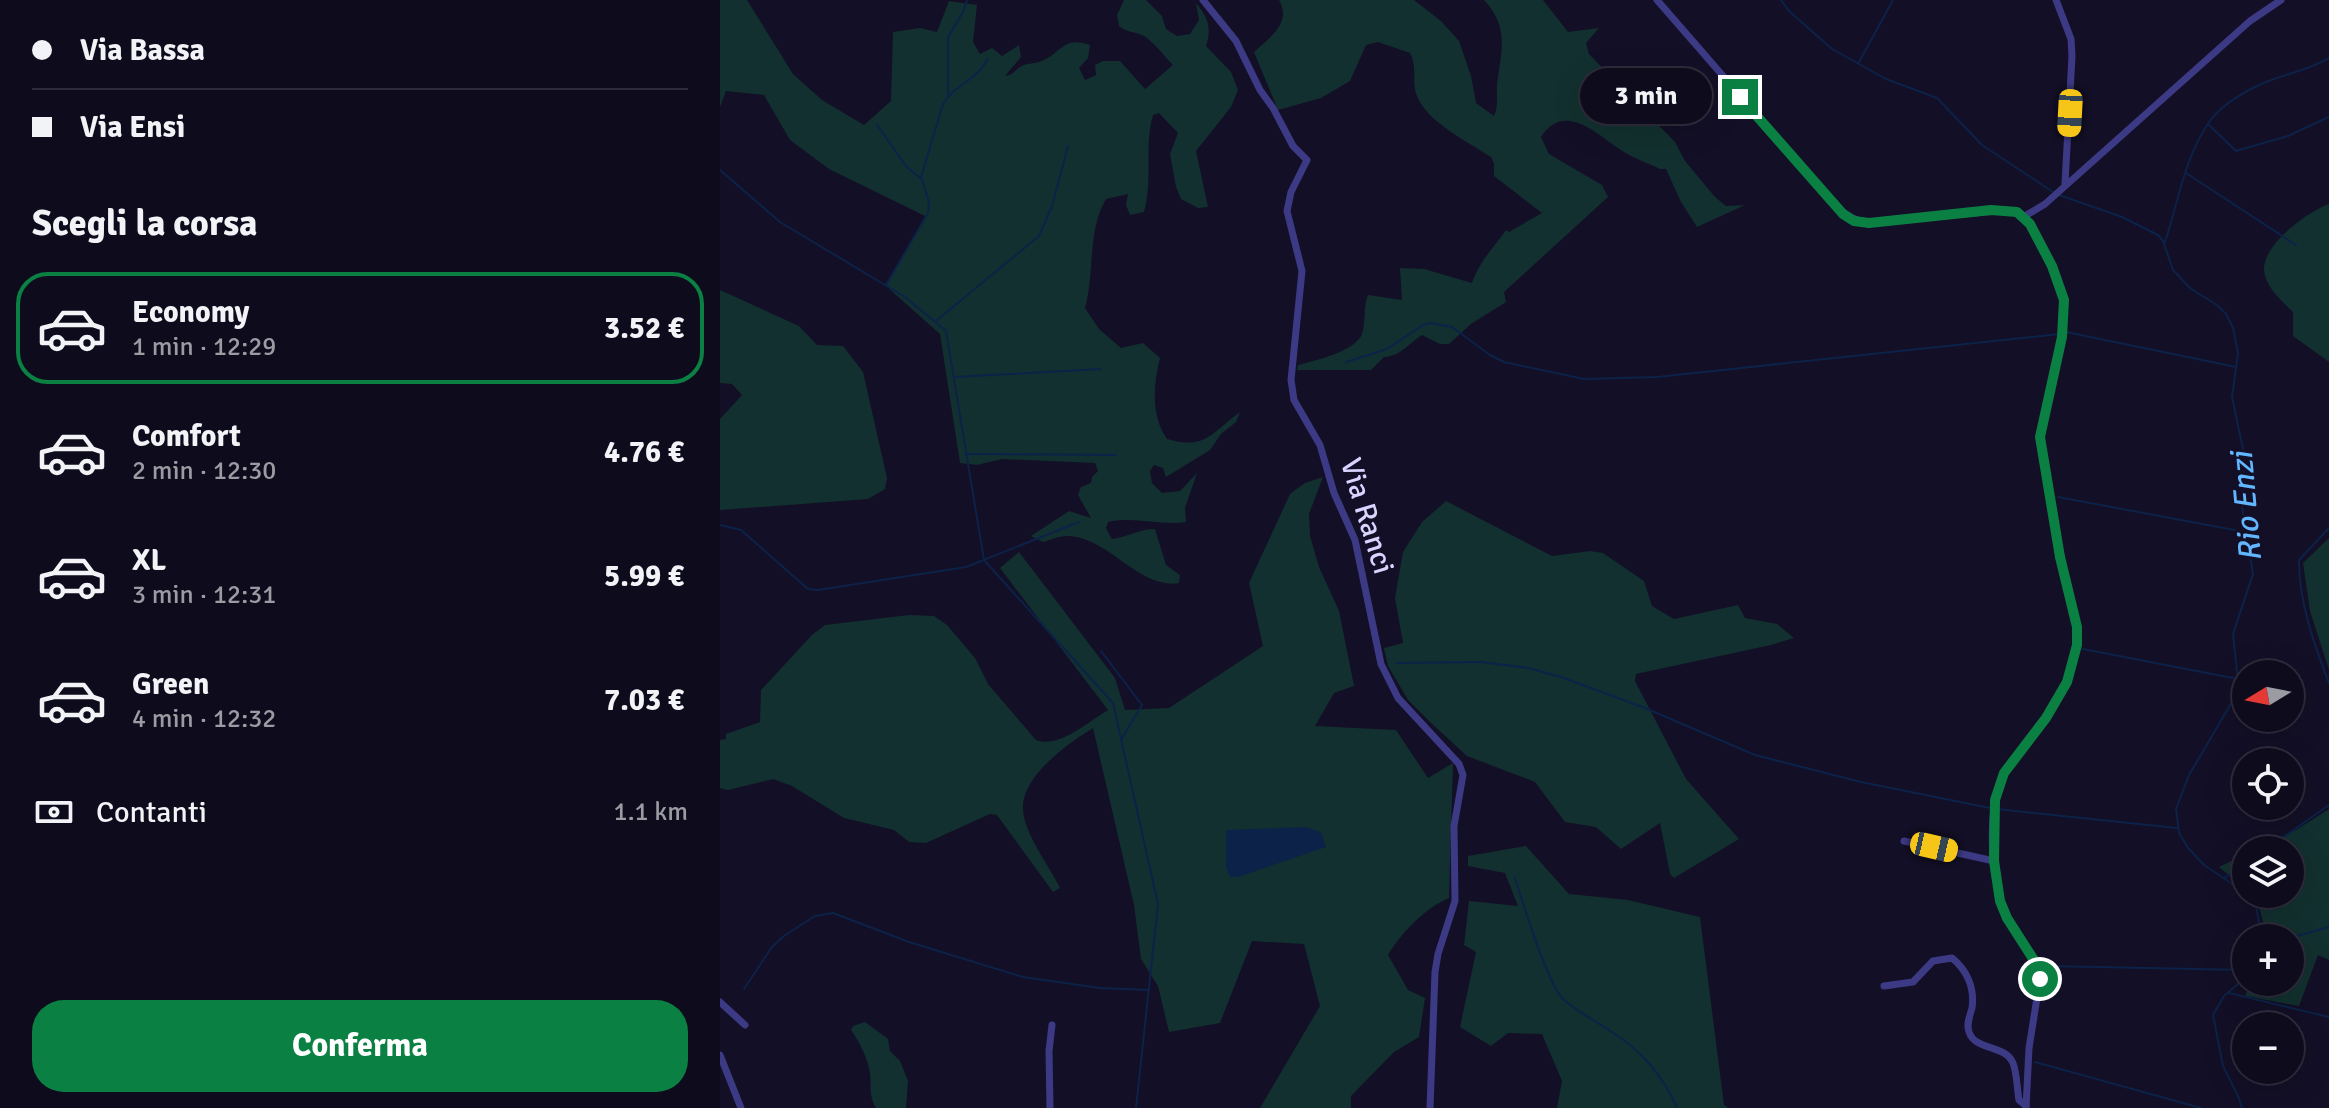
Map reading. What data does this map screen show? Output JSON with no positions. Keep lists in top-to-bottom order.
{
  "streets": {
    "street": ["Via Ranci"]
  },
  "water": ["Rio Enzi"],
  "north": "left",
  "page": {
    "banner": ["Via Bassa", "Via Ensi"],
    "bubble": "3 min",
    "heading": "Scegli la corsa",
    "list": [
      {
        "name": "Economy",
        "note": "1 min · 12:29",
        "value": "3.52 €"
      },
      {
        "name": "Comfort",
        "note": "2 min · 12:30",
        "value": "4.76 €"
      },
      {
        "name": "XL",
        "note": "3 min · 12:31",
        "value": "5.99 €"
      },
      {
        "name": "Green",
        "note": "4 min · 12:32",
        "value": "7.03 €"
      }
    ],
    "map_buttons": ["+", "−"],
    "pay": ["Contanti", "1.1 km"],
    "buttons": "Conferma"
  }
}
